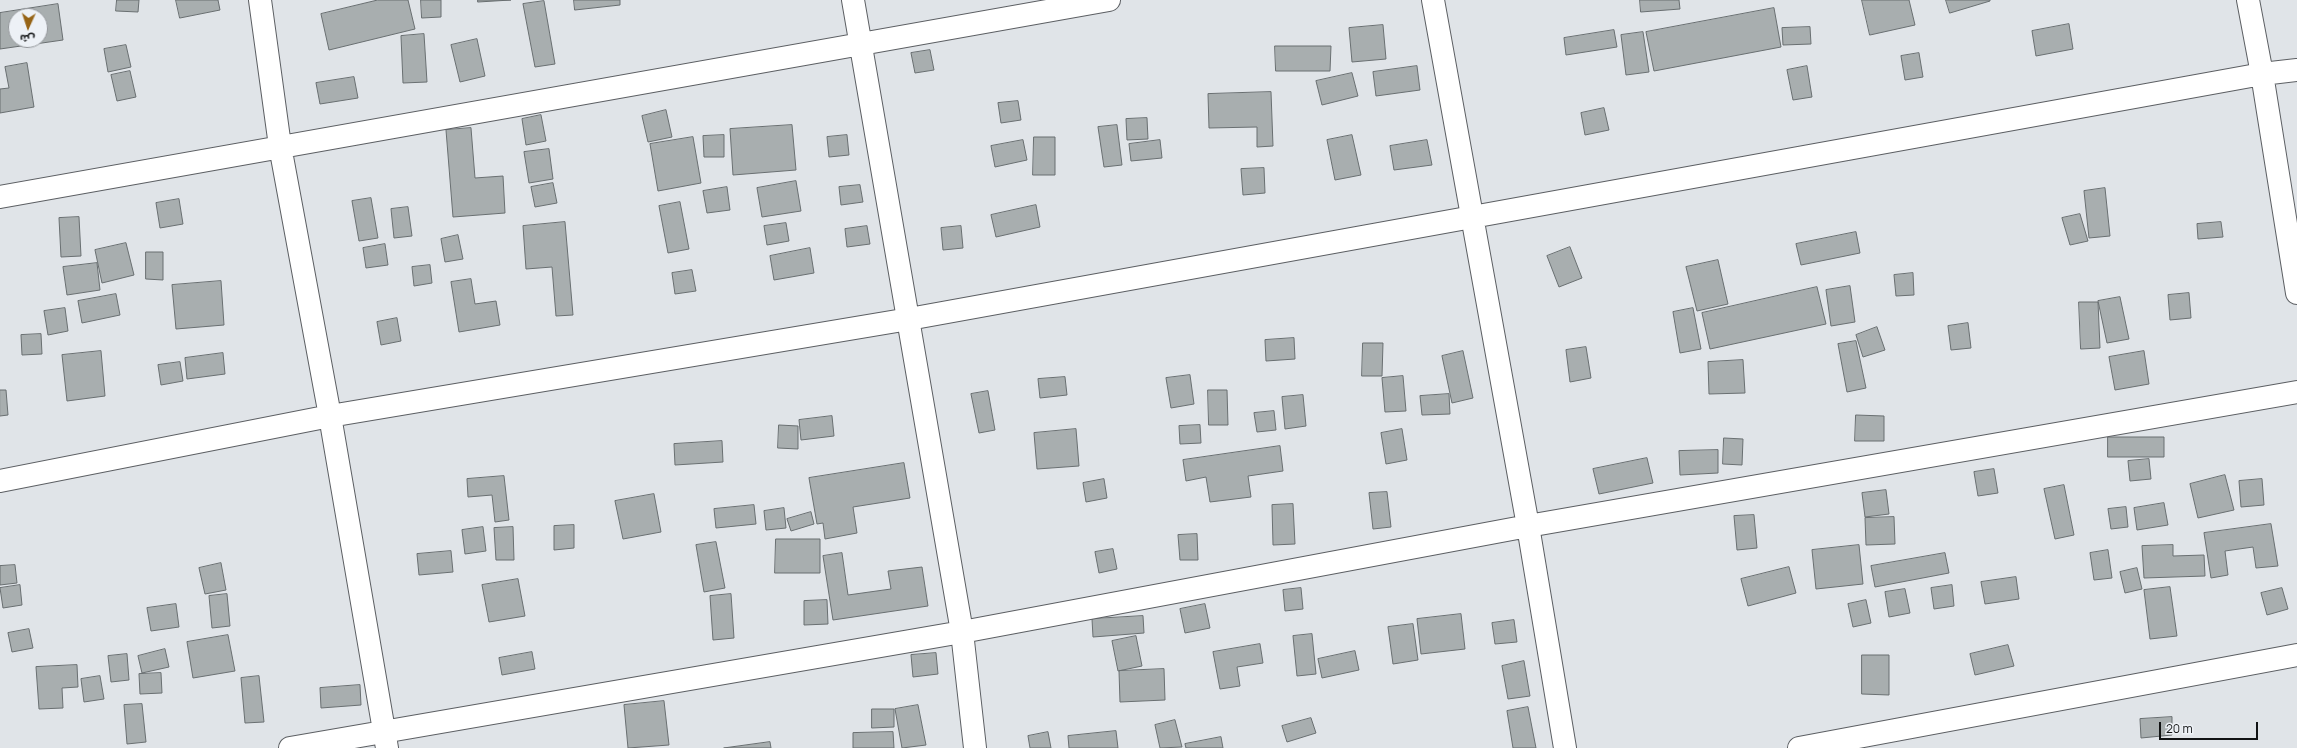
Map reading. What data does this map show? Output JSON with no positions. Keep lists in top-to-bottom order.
{
  "scale_bar": "20 m",
  "north": "bottom"
}
